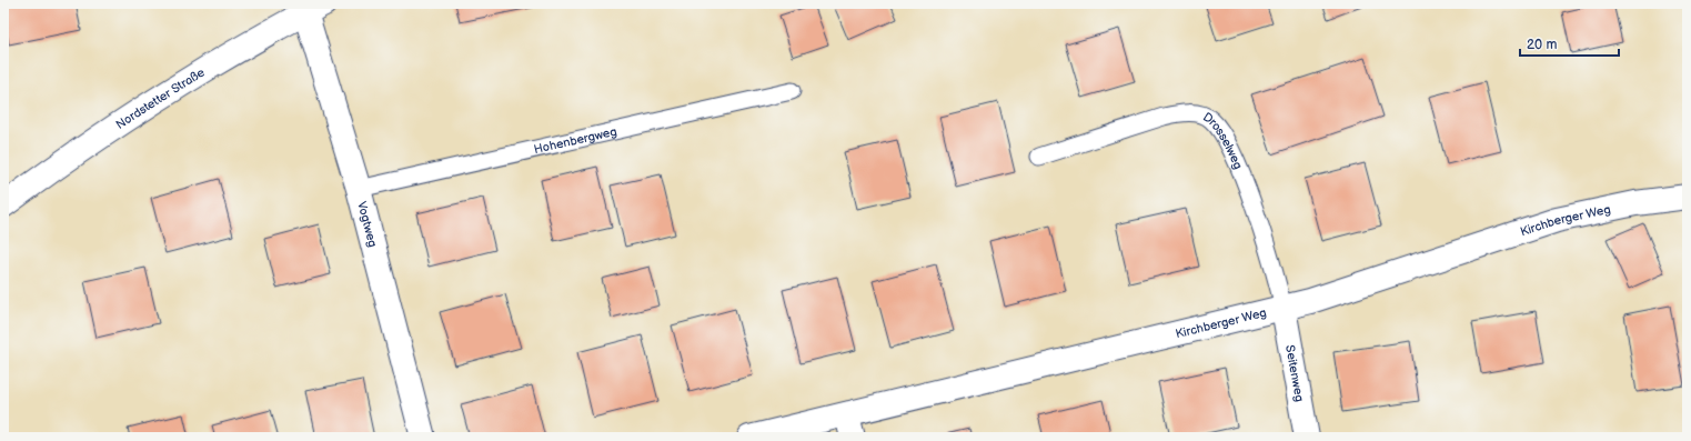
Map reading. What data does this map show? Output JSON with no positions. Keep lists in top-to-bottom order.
{
  "streets": {
    "street": [
      "Nordstetter Straße",
      "Kirchberger Weg",
      "Vogtweg",
      "Seitenweg"
    ],
    "lane": ["Hohenbergweg", "Drosselweg"]
  },
  "crossings": [
    ["Nordstetter Straße", "Vogtweg"],
    ["Hohenbergweg", "Vogtweg"],
    ["Drosselweg", "Kirchberger Weg"],
    ["Drosselweg", "Seitenweg"],
    ["Kirchberger Weg", "Seitenweg"]
  ],
  "scale_bar": "20 m"
}
